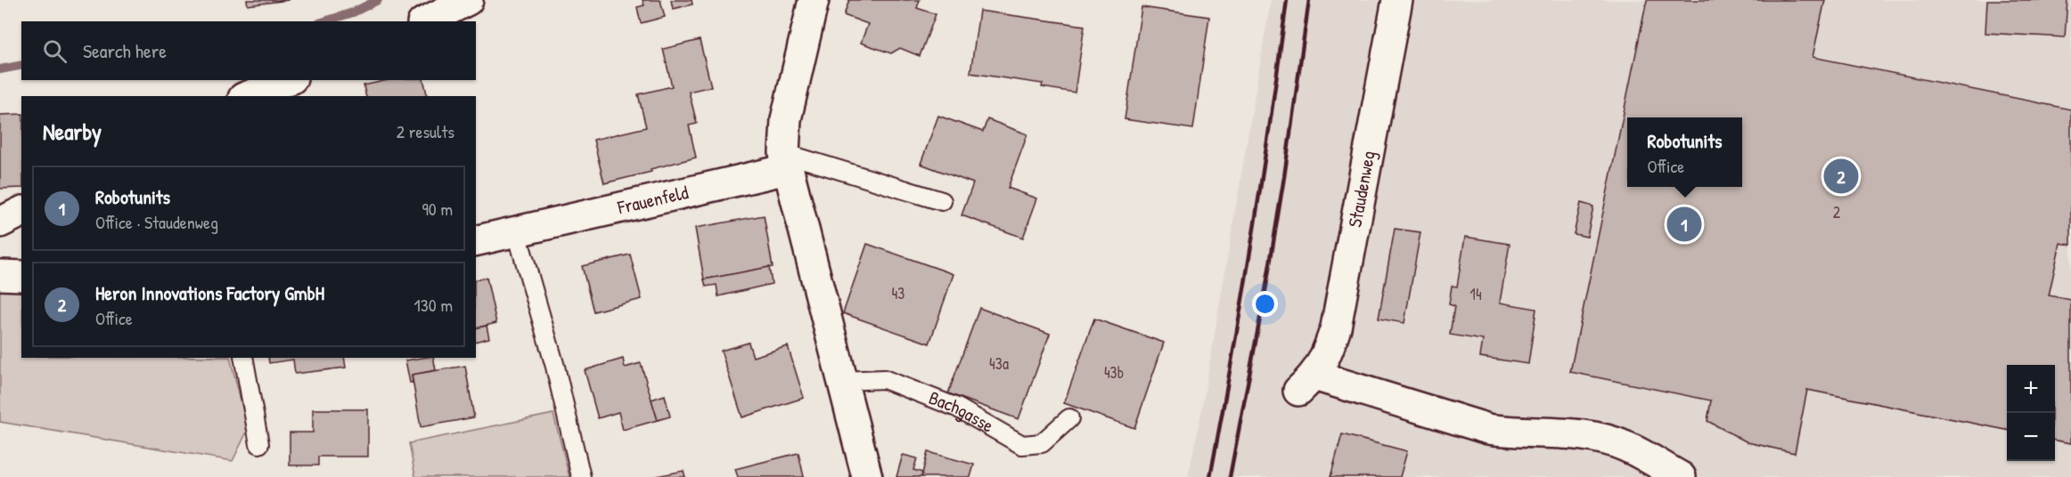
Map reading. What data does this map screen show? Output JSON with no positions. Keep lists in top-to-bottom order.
{
  "streets": {
    "street": ["Staudenweg", "Frauenfeld"],
    "lane": ["Bachgasse"]
  },
  "house_numbers": [
    "2",
    "43",
    "14",
    "43a",
    "43b"
  ],
  "page": {
    "search": "Search here",
    "heading": ["Nearby", "2 results"],
    "popup": ["Robotunits", "Office"],
    "pins": ["2", "1"],
    "list": [
      {
        "mark": "1",
        "name": "Robotunits",
        "note": "Office · Staudenweg",
        "value": "90 m"
      },
      {
        "mark": "2",
        "name": "Heron Innovations Factory GmbH",
        "note": "Office",
        "value": "130 m"
      }
    ],
    "map_buttons": ["+", "−"]
  }
}
